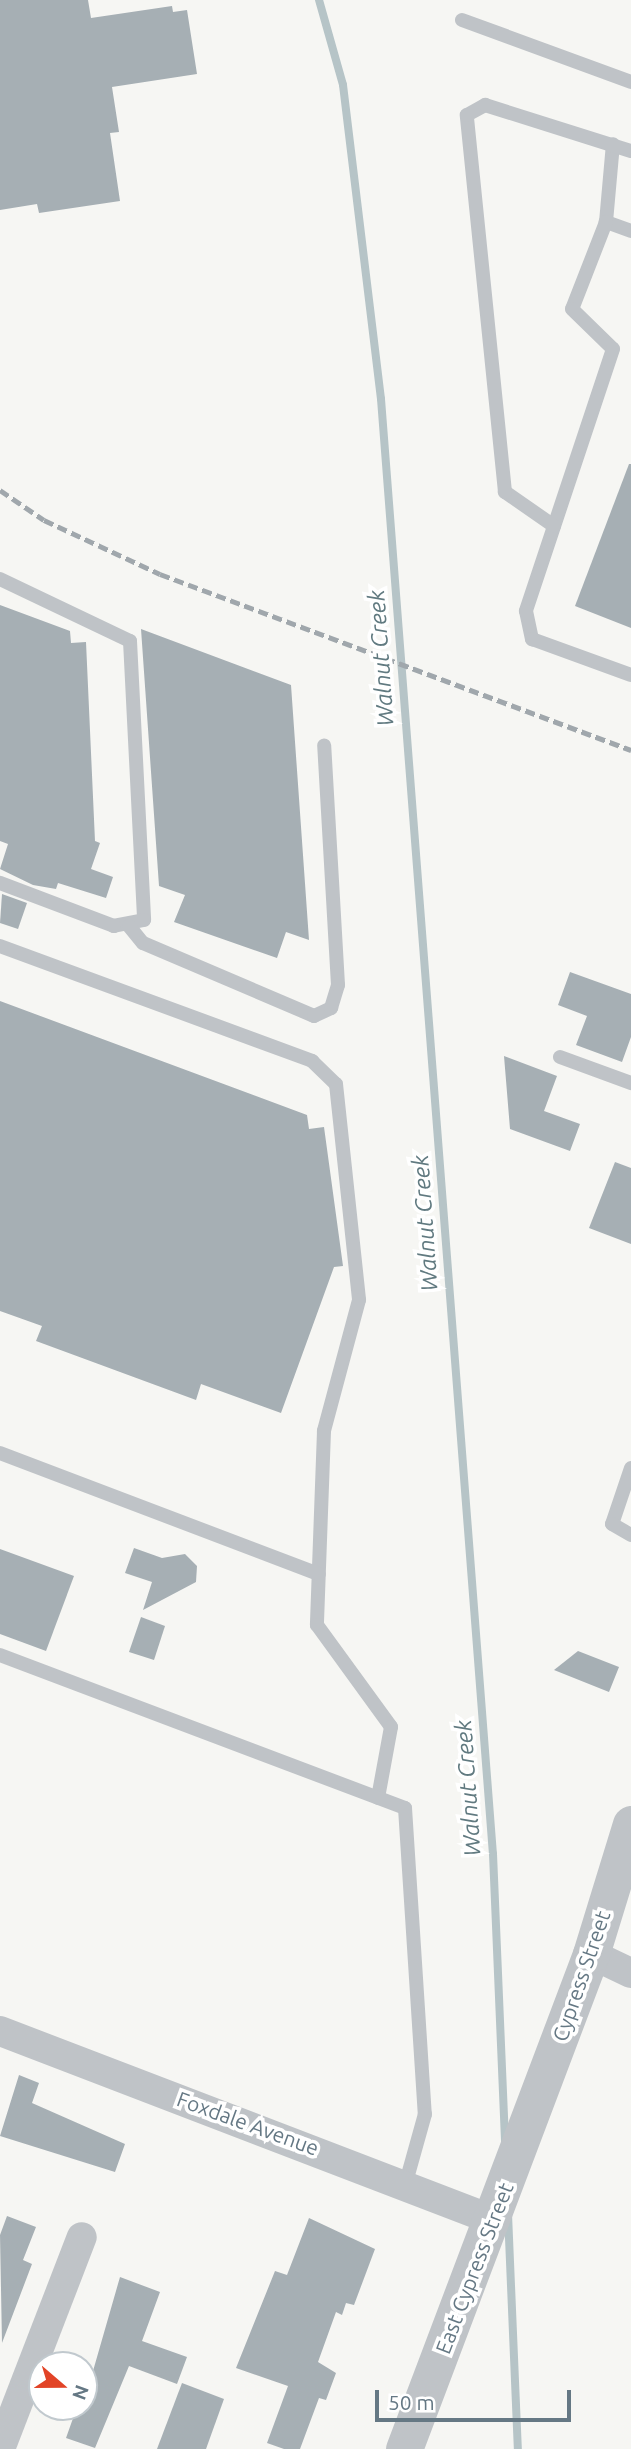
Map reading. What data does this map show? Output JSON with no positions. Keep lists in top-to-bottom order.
{
  "streets": {
    "street": ["Cypress Street", "Foxdale Avenue", "East Cypress Street"]
  },
  "crossings": [
    ["Cypress Street", "East Cypress Street"],
    ["Foxdale Avenue", "East Cypress Street"]
  ],
  "water": ["Walnut Creek"],
  "scale_bar": "50 m",
  "north": "right"
}
